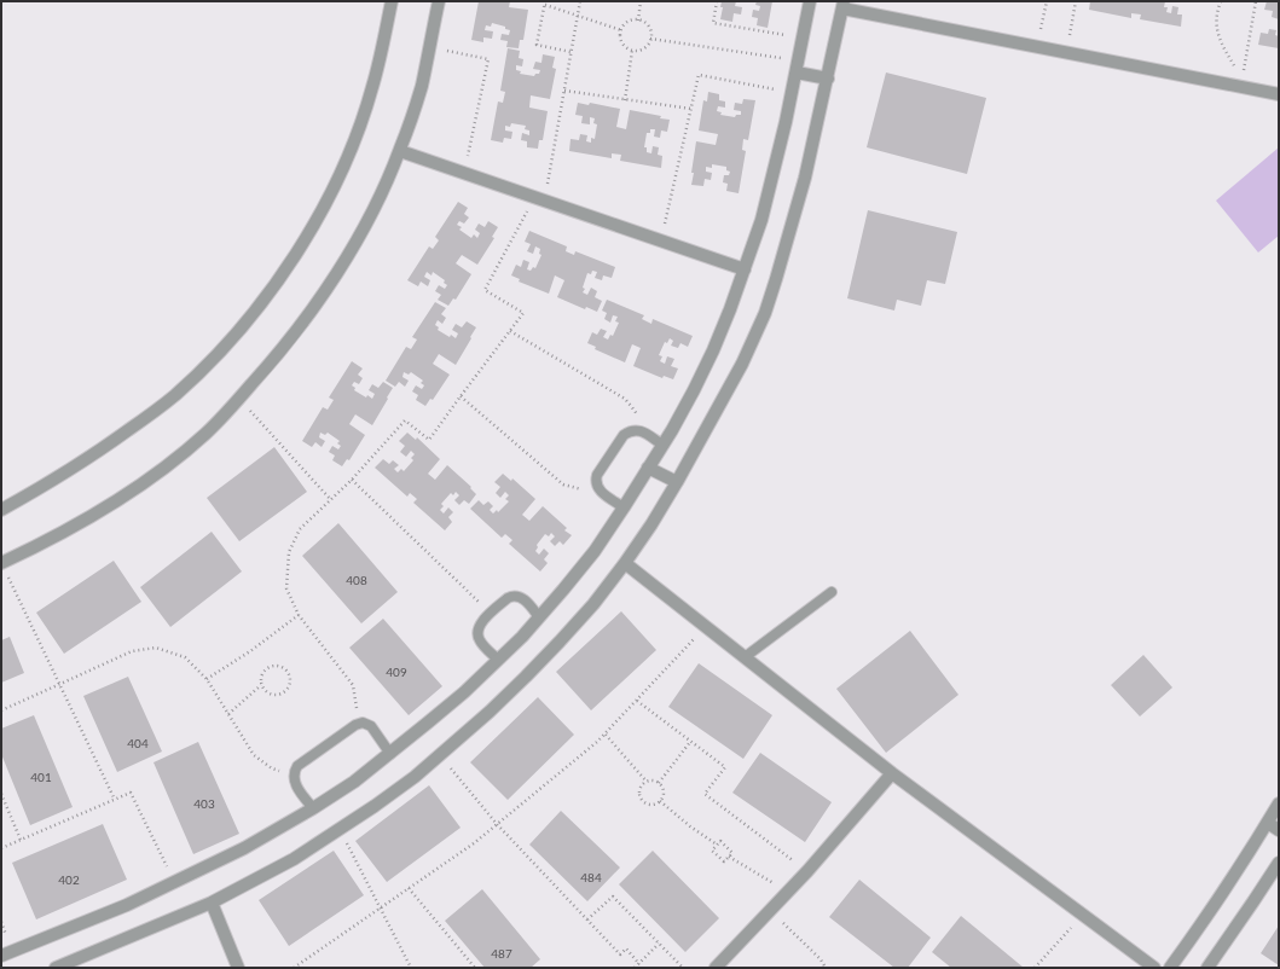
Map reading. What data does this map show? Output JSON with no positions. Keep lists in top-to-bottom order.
{
  "house_numbers": [
    "408",
    "409",
    "404",
    "401",
    "403",
    "484",
    "402",
    "487"
  ]
}
